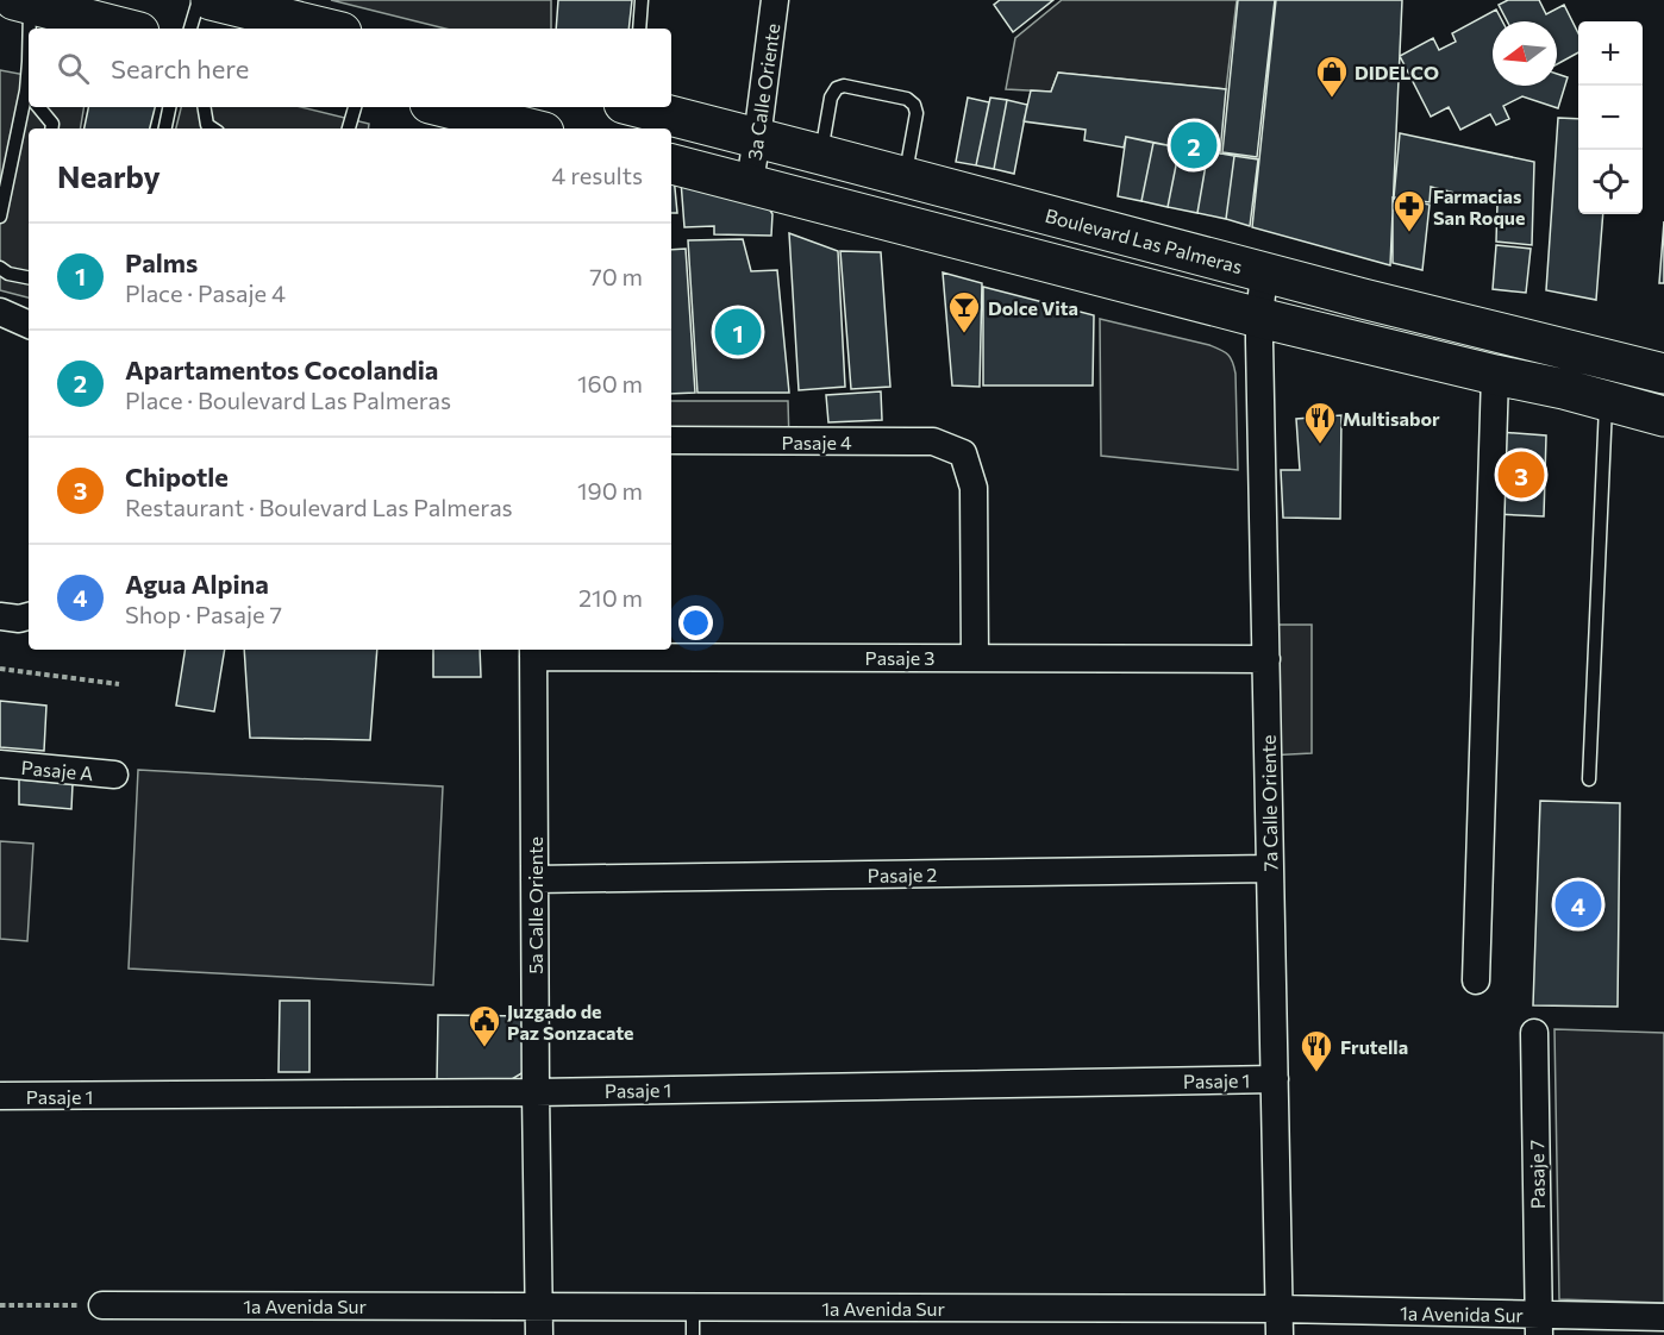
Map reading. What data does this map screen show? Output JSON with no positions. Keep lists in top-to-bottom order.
{
  "streets": {
    "main road": ["Boulevard Las Palmeras"],
    "street": [
      "3a Calle Oriente",
      "Pasaje 4",
      "Pasaje 3",
      "Pasaje A",
      "7a Calle Oriente",
      "Pasaje 2",
      "5a Calle Oriente",
      "Pasaje 1",
      "Pasaje 7",
      "1a Avenida Sur"
    ]
  },
  "crossings": [
    ["3a Calle Oriente", "Boulevard Las Palmeras"],
    ["Boulevard Las Palmeras", "7a Calle Oriente"],
    ["Pasaje 4", "Pasaje 3"],
    ["Pasaje 3", "7a Calle Oriente"],
    ["Pasaje 3", "5a Calle Oriente"],
    ["7a Calle Oriente", "Pasaje 2"],
    ["7a Calle Oriente", "Pasaje 1"],
    ["7a Calle Oriente", "1a Avenida Sur"],
    ["Pasaje 2", "5a Calle Oriente"],
    ["5a Calle Oriente", "Pasaje 1"],
    ["5a Calle Oriente", "1a Avenida Sur"],
    ["Pasaje 7", "1a Avenida Sur"]
  ],
  "places": {
    "shop": ["DIDELCO"],
    "pharmacy": ["Farmacias San Roque"],
    "bar": ["Dolce Vita"],
    "restaurant": ["Multisabor", "Frutella"],
    "public building": ["Juzgado de Paz Sonzacate"]
  },
  "north": "left",
  "page": {
    "map_buttons": ["+", "−"],
    "search": "Search here",
    "pins": [
      "2",
      "1",
      "3",
      "4"
    ],
    "heading": ["Nearby", "4 results"],
    "list": [
      {
        "mark": "1",
        "name": "Palms",
        "note": "Place · Pasaje 4",
        "value": "70 m"
      },
      {
        "mark": "2",
        "name": "Apartamentos Cocolandia",
        "note": "Place · Boulevard Las Palmeras",
        "value": "160 m"
      },
      {
        "mark": "3",
        "name": "Chipotle",
        "note": "Restaurant · Boulevard Las Palmeras",
        "value": "190 m"
      },
      {
        "mark": "4",
        "name": "Agua Alpina",
        "note": "Shop · Pasaje 7",
        "value": "210 m"
      }
    ]
  }
}
